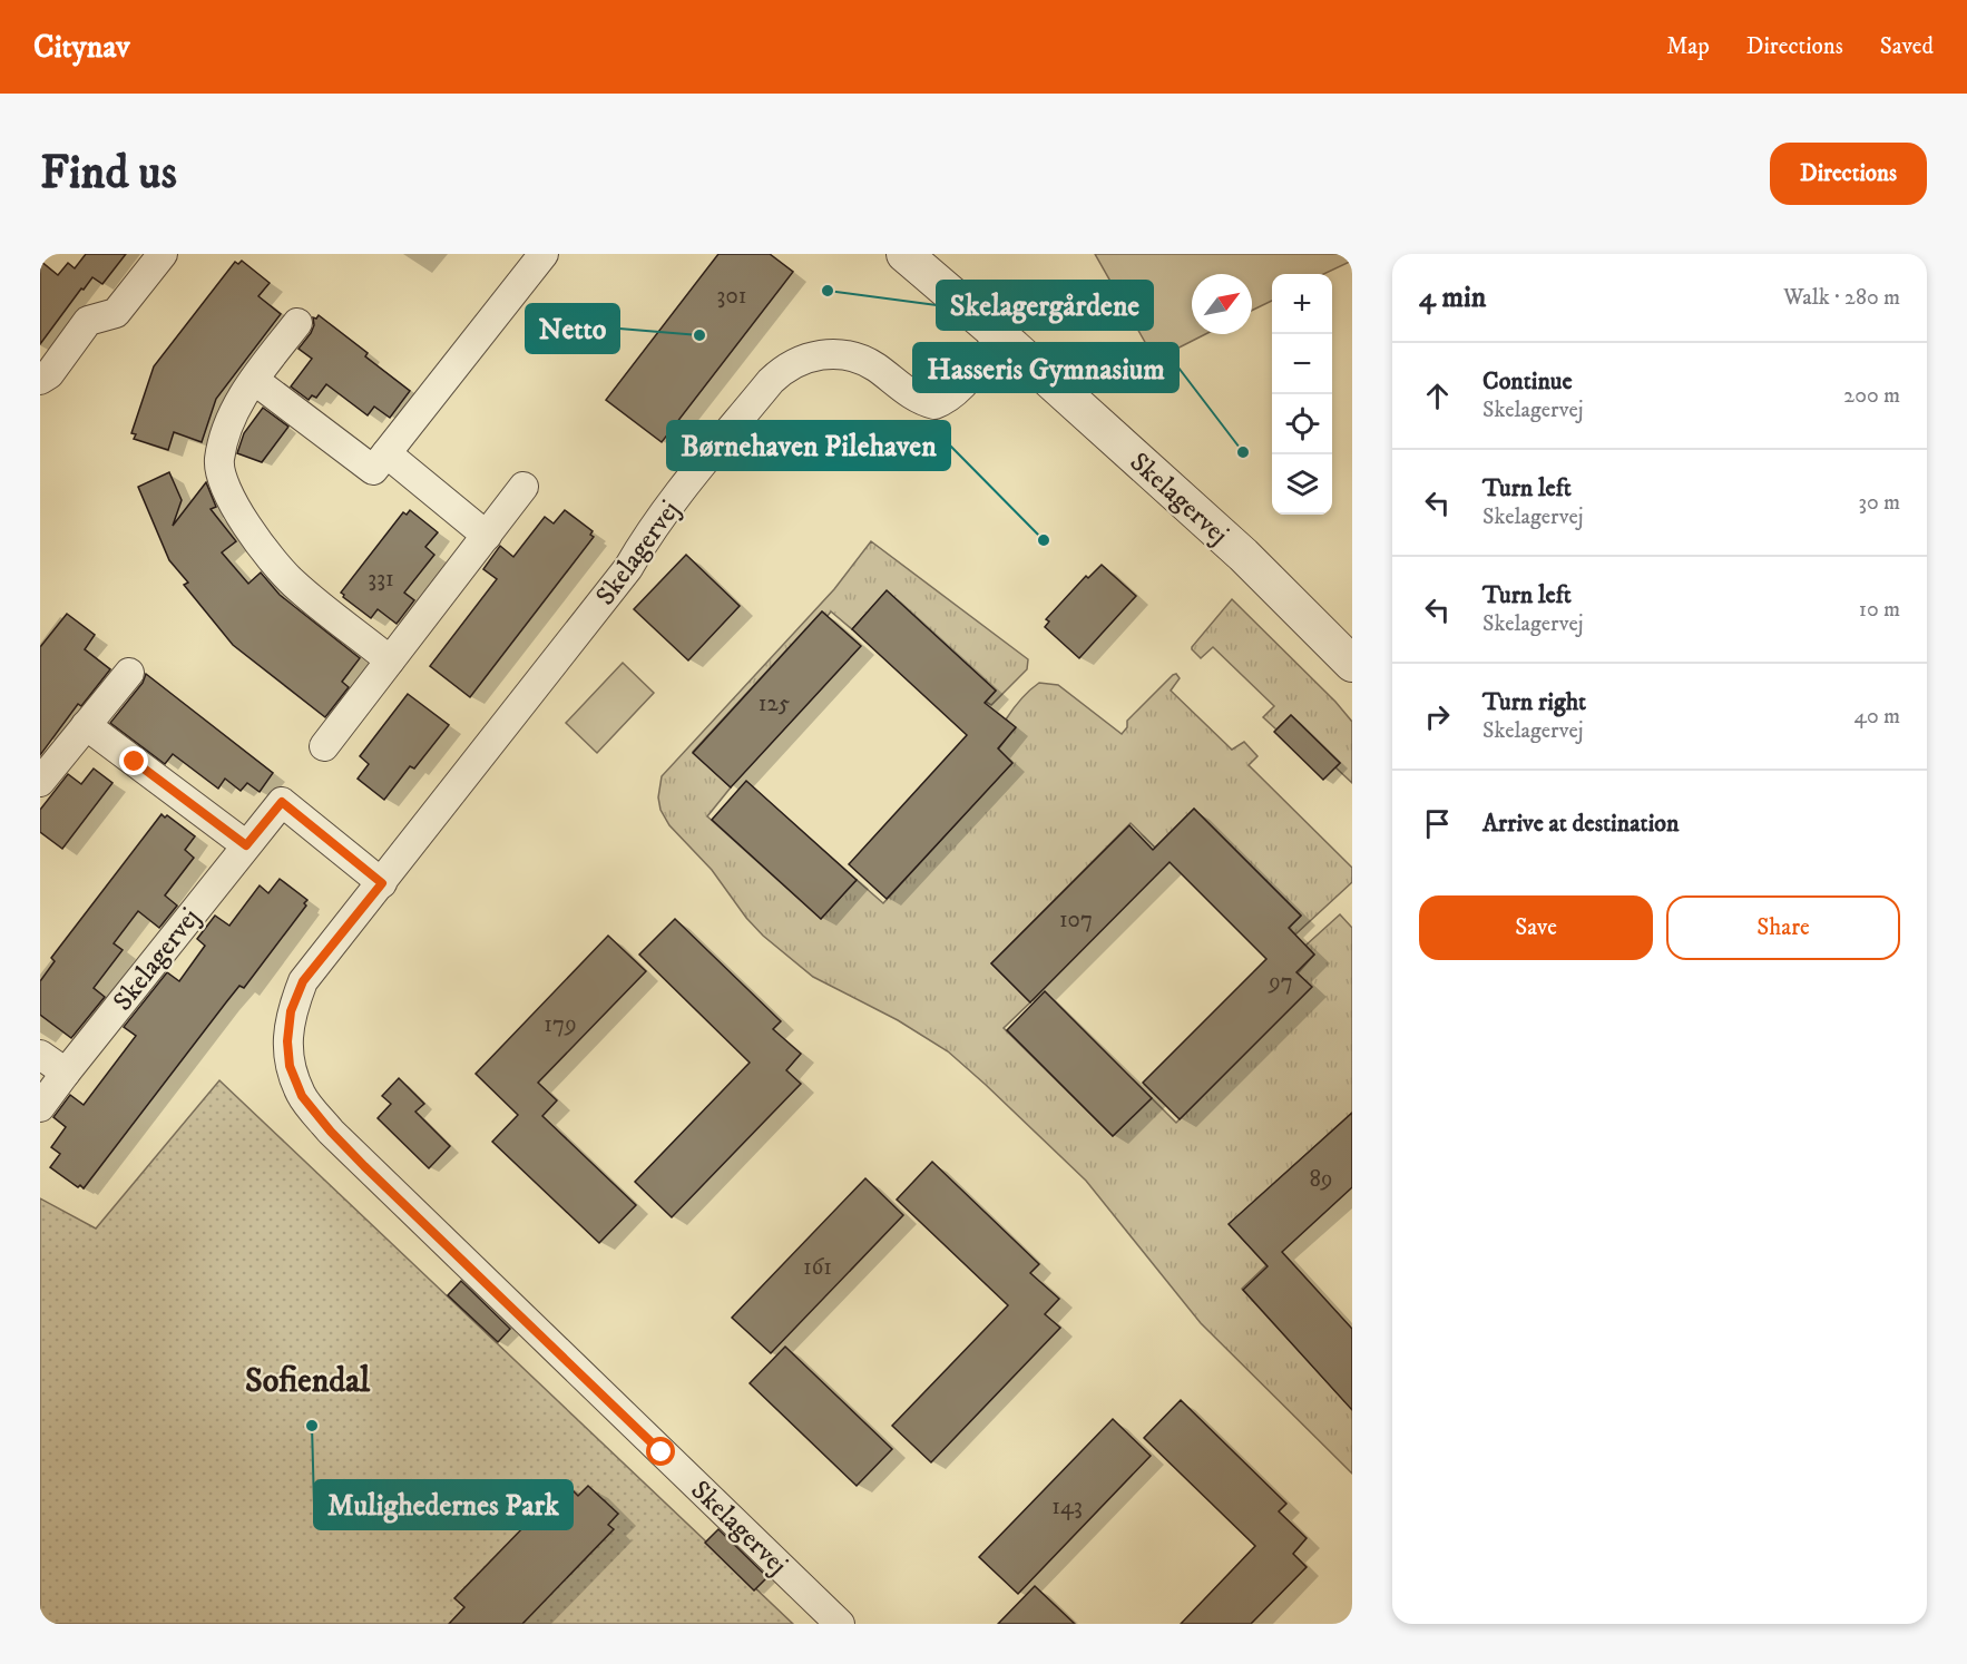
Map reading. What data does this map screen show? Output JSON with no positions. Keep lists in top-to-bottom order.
{
  "streets": {
    "street": ["Skelagervej"]
  },
  "districts": ["Sofiendal"],
  "places": [
    "Skelagergårdene",
    "Netto",
    "Hasseris Gymnasium",
    "Børnehaven Pilehaven",
    "Mulighedernes Park"
  ],
  "house_numbers": [
    "301",
    "331",
    "125",
    "107",
    "97",
    "179",
    "89",
    "161",
    "143"
  ],
  "north": "top right",
  "page": {
    "header": "Citynav",
    "nav": ["Map", "Directions", "Saved"],
    "buttons": [
      "Directions",
      ["Save", "Share"]
    ],
    "title": "Find us",
    "heading": ["4 min", "Walk · 280 m"],
    "map_buttons": ["+", "−"],
    "list": [
      ["Continue", "Skelagervej", "200 m"],
      ["Turn left", "Skelagervej", "30 m"],
      ["Turn left", "Skelagervej", "10 m"],
      ["Turn right", "Skelagervej", "40 m"],
      "Arrive at destination"
    ]
  }
}
